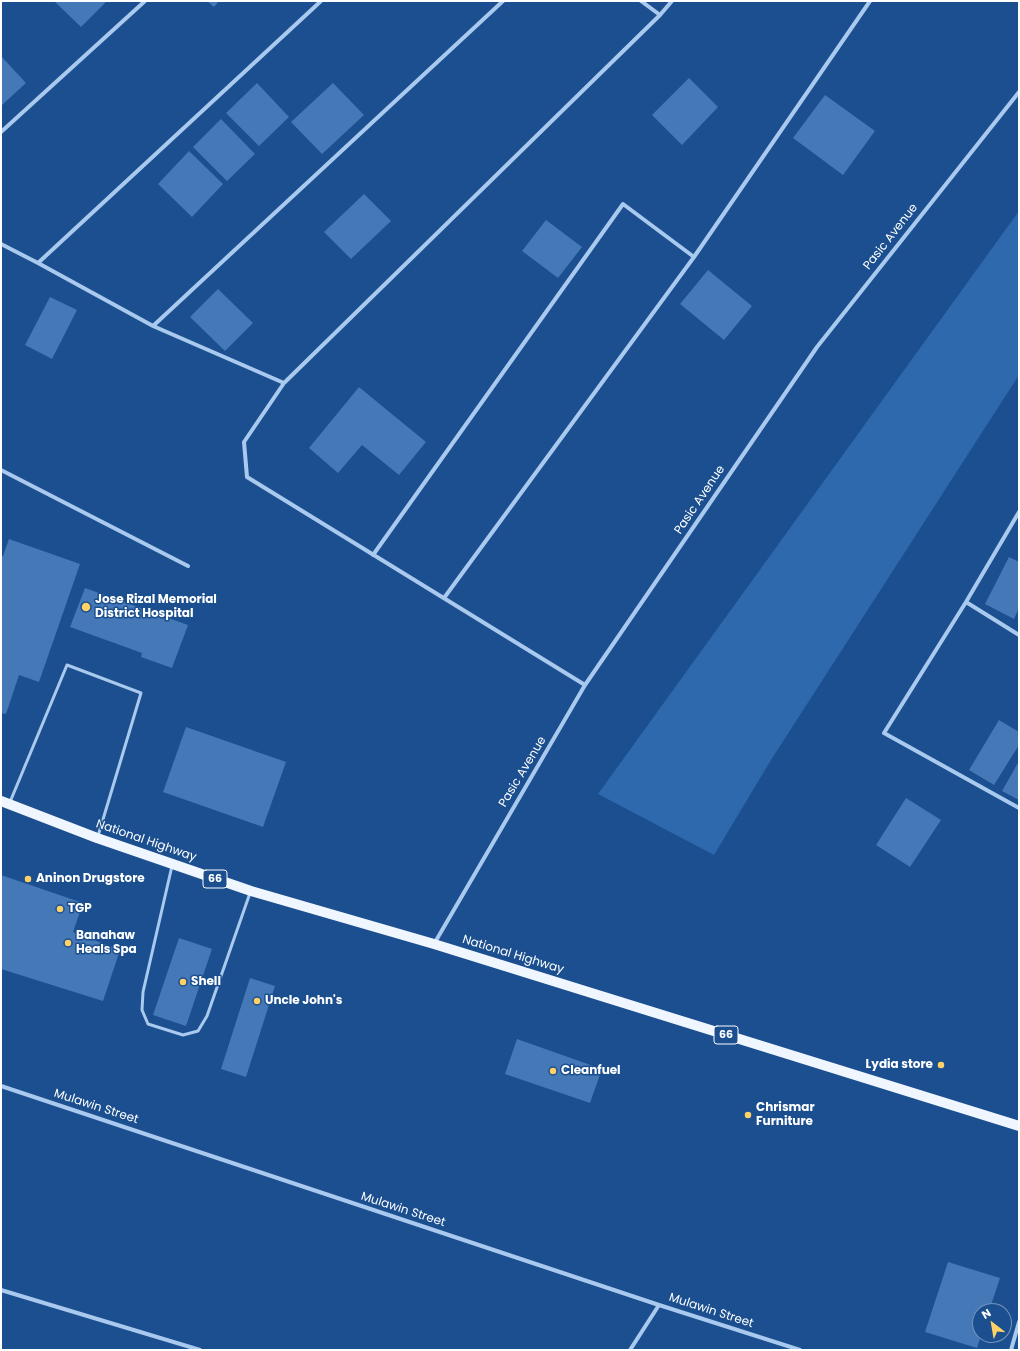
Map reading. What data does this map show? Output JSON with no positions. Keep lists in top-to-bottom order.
{
  "streets": {
    "main road": ["National Highway", "66"],
    "street": ["Pasic Avenue", "Mulawin Street"]
  },
  "crossings": [
    ["Pasic Avenue", "National Highway"]
  ],
  "places": [
    "Jose Rizal Memorial District Hospital",
    "Aninon Drugstore",
    "TGP",
    "Banahaw Heals Spa",
    "Shell",
    "Uncle John's",
    "Lydia store",
    "Cleanfuel",
    "Chrismar Furniture"
  ],
  "north": "top left"
}
